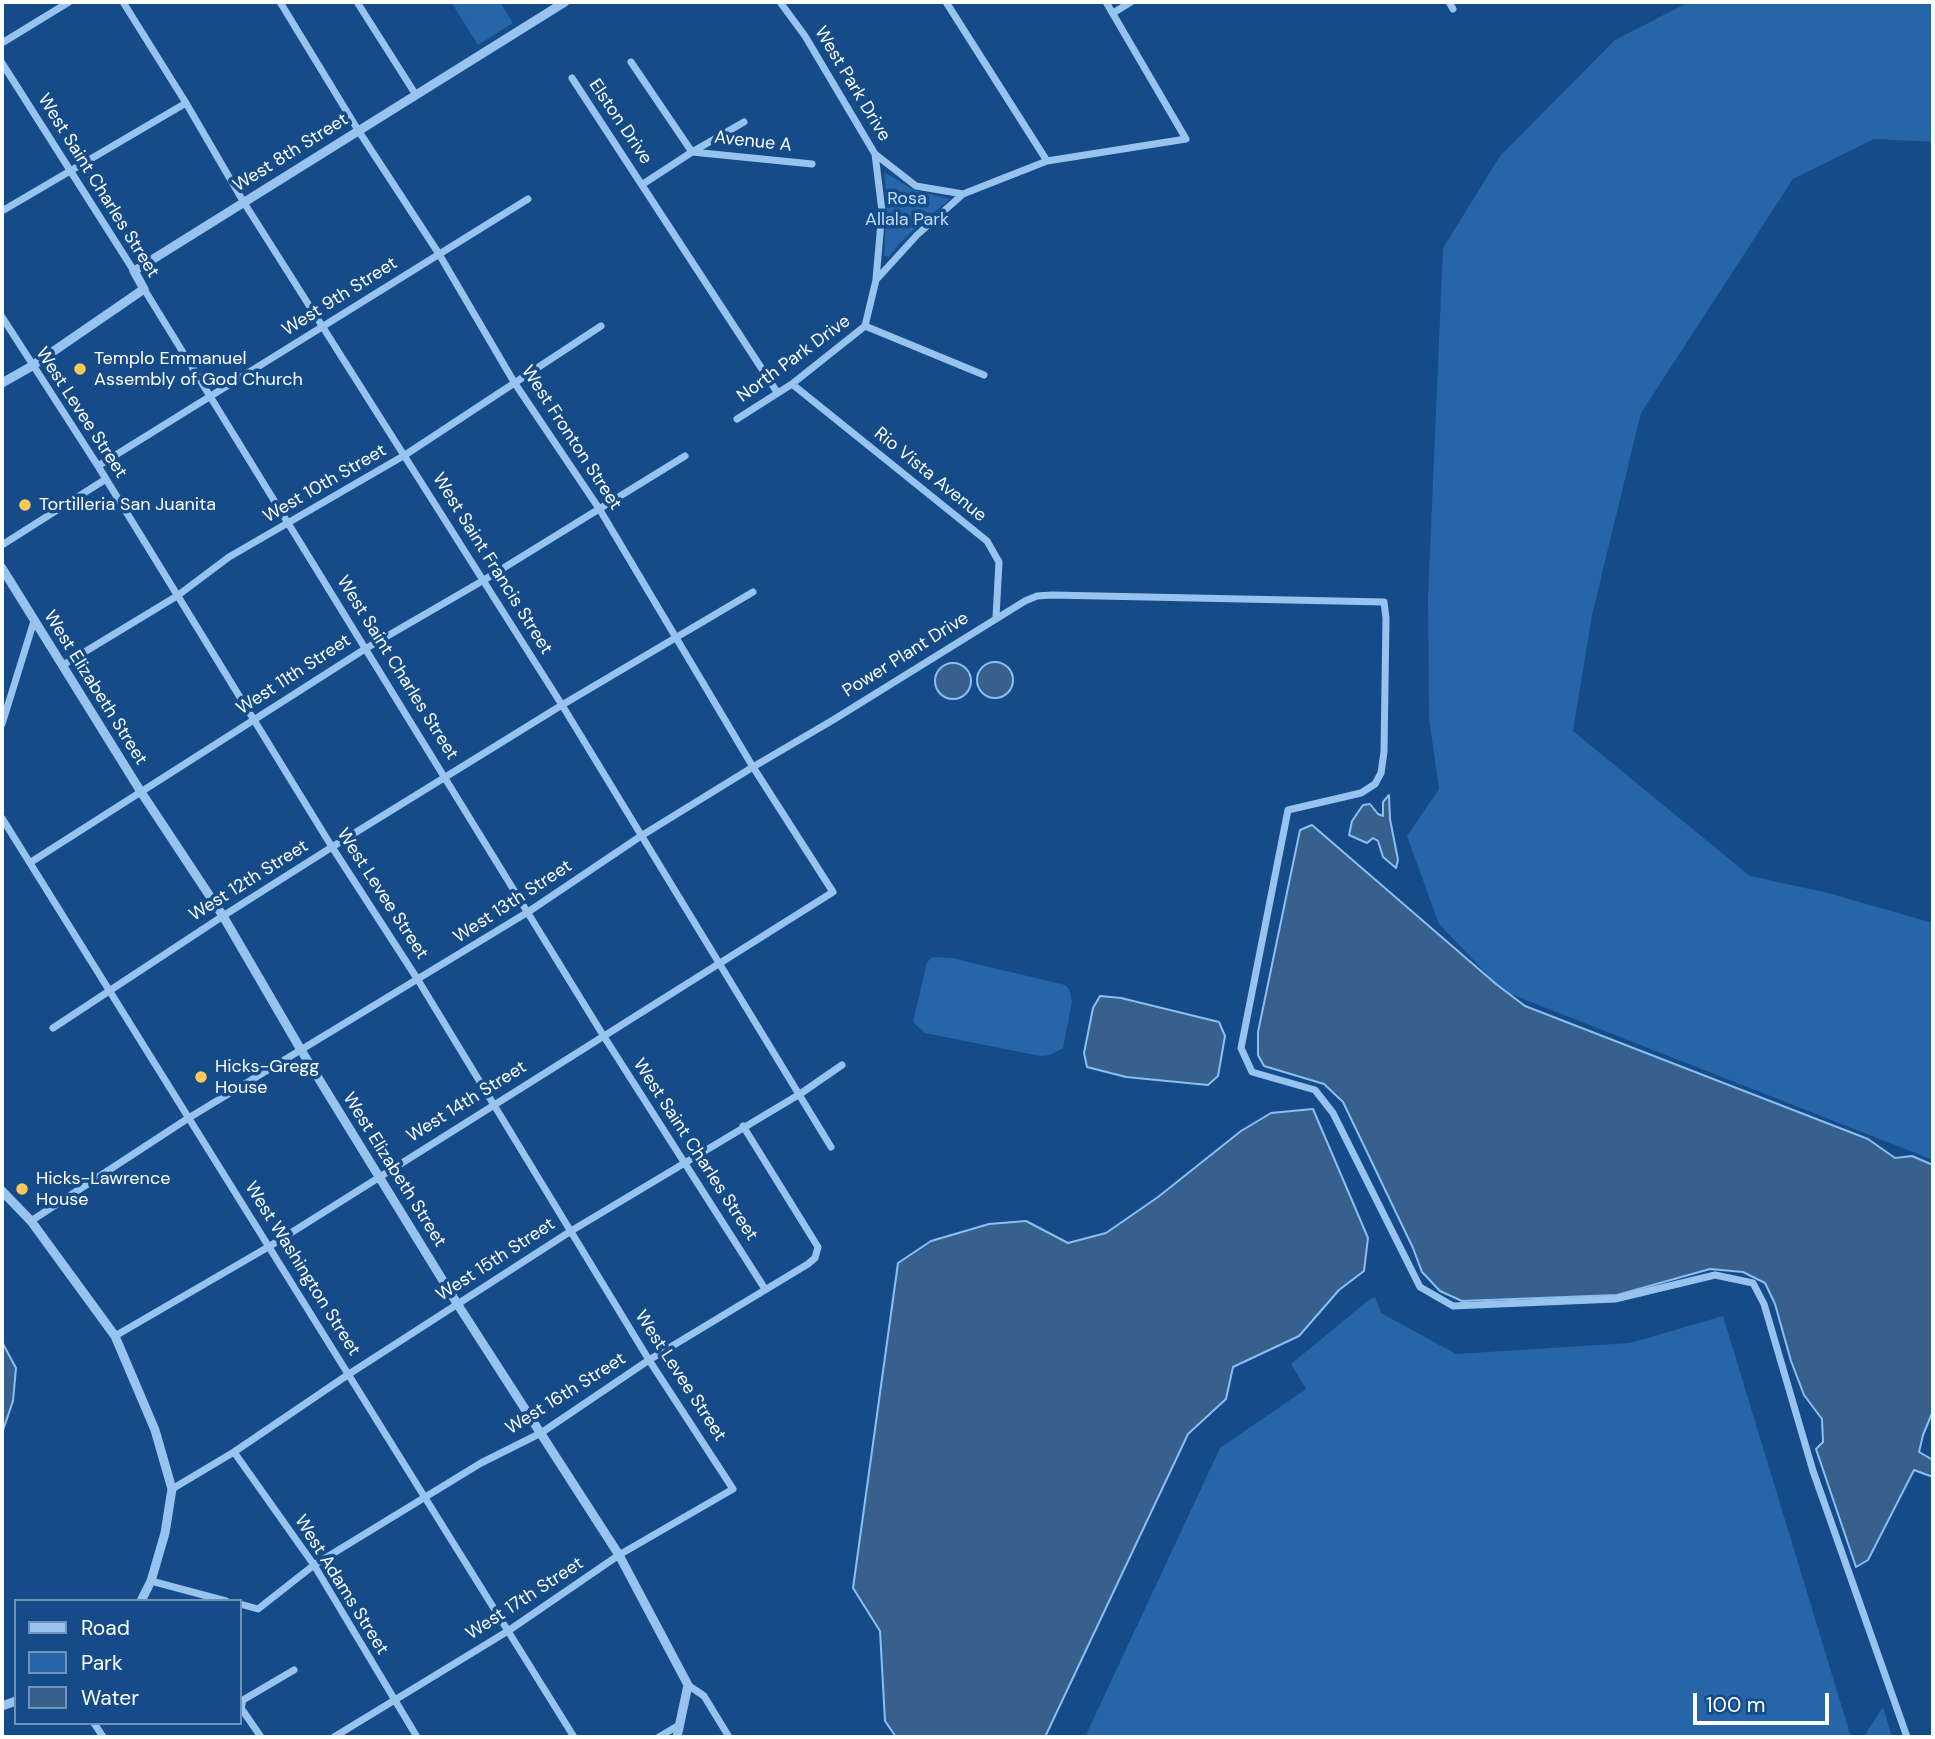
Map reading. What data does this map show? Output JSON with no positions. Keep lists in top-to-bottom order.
{
  "streets": {
    "street": [
      "West Park Drive",
      "Elston Drive",
      "Avenue A",
      "West 8th Street",
      "West Saint Charles Street",
      "West 9th Street",
      "North Park Drive",
      "West Levee Street",
      "West Fronton Street",
      "Rio Vista Avenue",
      "West 10th Street",
      "West Saint Francis Street",
      "Power Plant Drive",
      "West 11th Street",
      "West Elizabeth Street",
      "West 12th Street",
      "West 13th Street",
      "West 14th Street",
      "West 15th Street",
      "West Washington Street",
      "West 16th Street",
      "West Adams Street",
      "West 17th Street"
    ]
  },
  "crossings": [
    ["West Park Drive", "North Park Drive"],
    ["Elston Drive", "Avenue A"],
    ["West 8th Street", "West Saint Charles Street"],
    ["West 8th Street", "West Fronton Street"],
    ["West 8th Street", "West Saint Francis Street"],
    ["West Saint Charles Street", "West 9th Street"],
    ["West Saint Charles Street", "West 10th Street"],
    ["West Saint Charles Street", "West 11th Street"],
    ["West Saint Charles Street", "West 12th Street"],
    ["West Saint Charles Street", "West 13th Street"],
    ["West Saint Charles Street", "West 14th Street"],
    ["West Saint Charles Street", "West 15th Street"],
    ["West Saint Charles Street", "West 16th Street"],
    ["West 9th Street", "West Levee Street"],
    ["West 9th Street", "West Fronton Street"],
    ["West 9th Street", "West Saint Francis Street"],
    ["North Park Drive", "Rio Vista Avenue"],
    ["West Levee Street", "West 10th Street"],
    ["West Levee Street", "West 11th Street"],
    ["West Levee Street", "West 12th Street"],
    ["West Levee Street", "West 13th Street"],
    ["West Levee Street", "West 14th Street"],
    ["West Levee Street", "West 15th Street"],
    ["West Levee Street", "West 16th Street"],
    ["West Levee Street", "West 17th Street"],
    ["West Fronton Street", "West 10th Street"],
    ["West Fronton Street", "West 11th Street"],
    ["West Fronton Street", "West 12th Street"],
    ["West Fronton Street", "West 13th Street"],
    ["West Fronton Street", "West 14th Street"],
    ["Rio Vista Avenue", "Power Plant Drive"],
    ["West 10th Street", "West Saint Francis Street"],
    ["West 10th Street", "West Elizabeth Street"],
    ["West Saint Francis Street", "West 11th Street"],
    ["West Saint Francis Street", "West 12th Street"],
    ["West Saint Francis Street", "West 13th Street"],
    ["West Saint Francis Street", "West 14th Street"],
    ["West Saint Francis Street", "West 15th Street"],
    ["Power Plant Drive", "West 13th Street"],
    ["West 11th Street", "West Elizabeth Street"],
    ["West 11th Street", "West Washington Street"],
    ["West Elizabeth Street", "West 12th Street"],
    ["West Elizabeth Street", "West 13th Street"],
    ["West Elizabeth Street", "West 14th Street"],
    ["West Elizabeth Street", "West 15th Street"],
    ["West Elizabeth Street", "West 16th Street"],
    ["West Elizabeth Street", "West 17th Street"],
    ["West 12th Street", "West Washington Street"],
    ["West 13th Street", "West Washington Street"],
    ["West 14th Street", "West Washington Street"],
    ["West 15th Street", "West Washington Street"],
    ["West 15th Street", "West 16th Street"],
    ["West 15th Street", "West Adams Street"],
    ["West Washington Street", "West 16th Street"],
    ["West Washington Street", "West 17th Street"],
    ["West 16th Street", "West Adams Street"],
    ["West Adams Street", "West 17th Street"]
  ],
  "parks": ["Rosa Allala Park"],
  "places": [
    "Templo Emmanuel Assembly of God Church",
    "Tortilleria San Juanita",
    "Hicks-Gregg House",
    "Hicks-Lawrence House"
  ],
  "legend": ["Road", "Park", "Water"],
  "scale_bar": "100 m"
}
